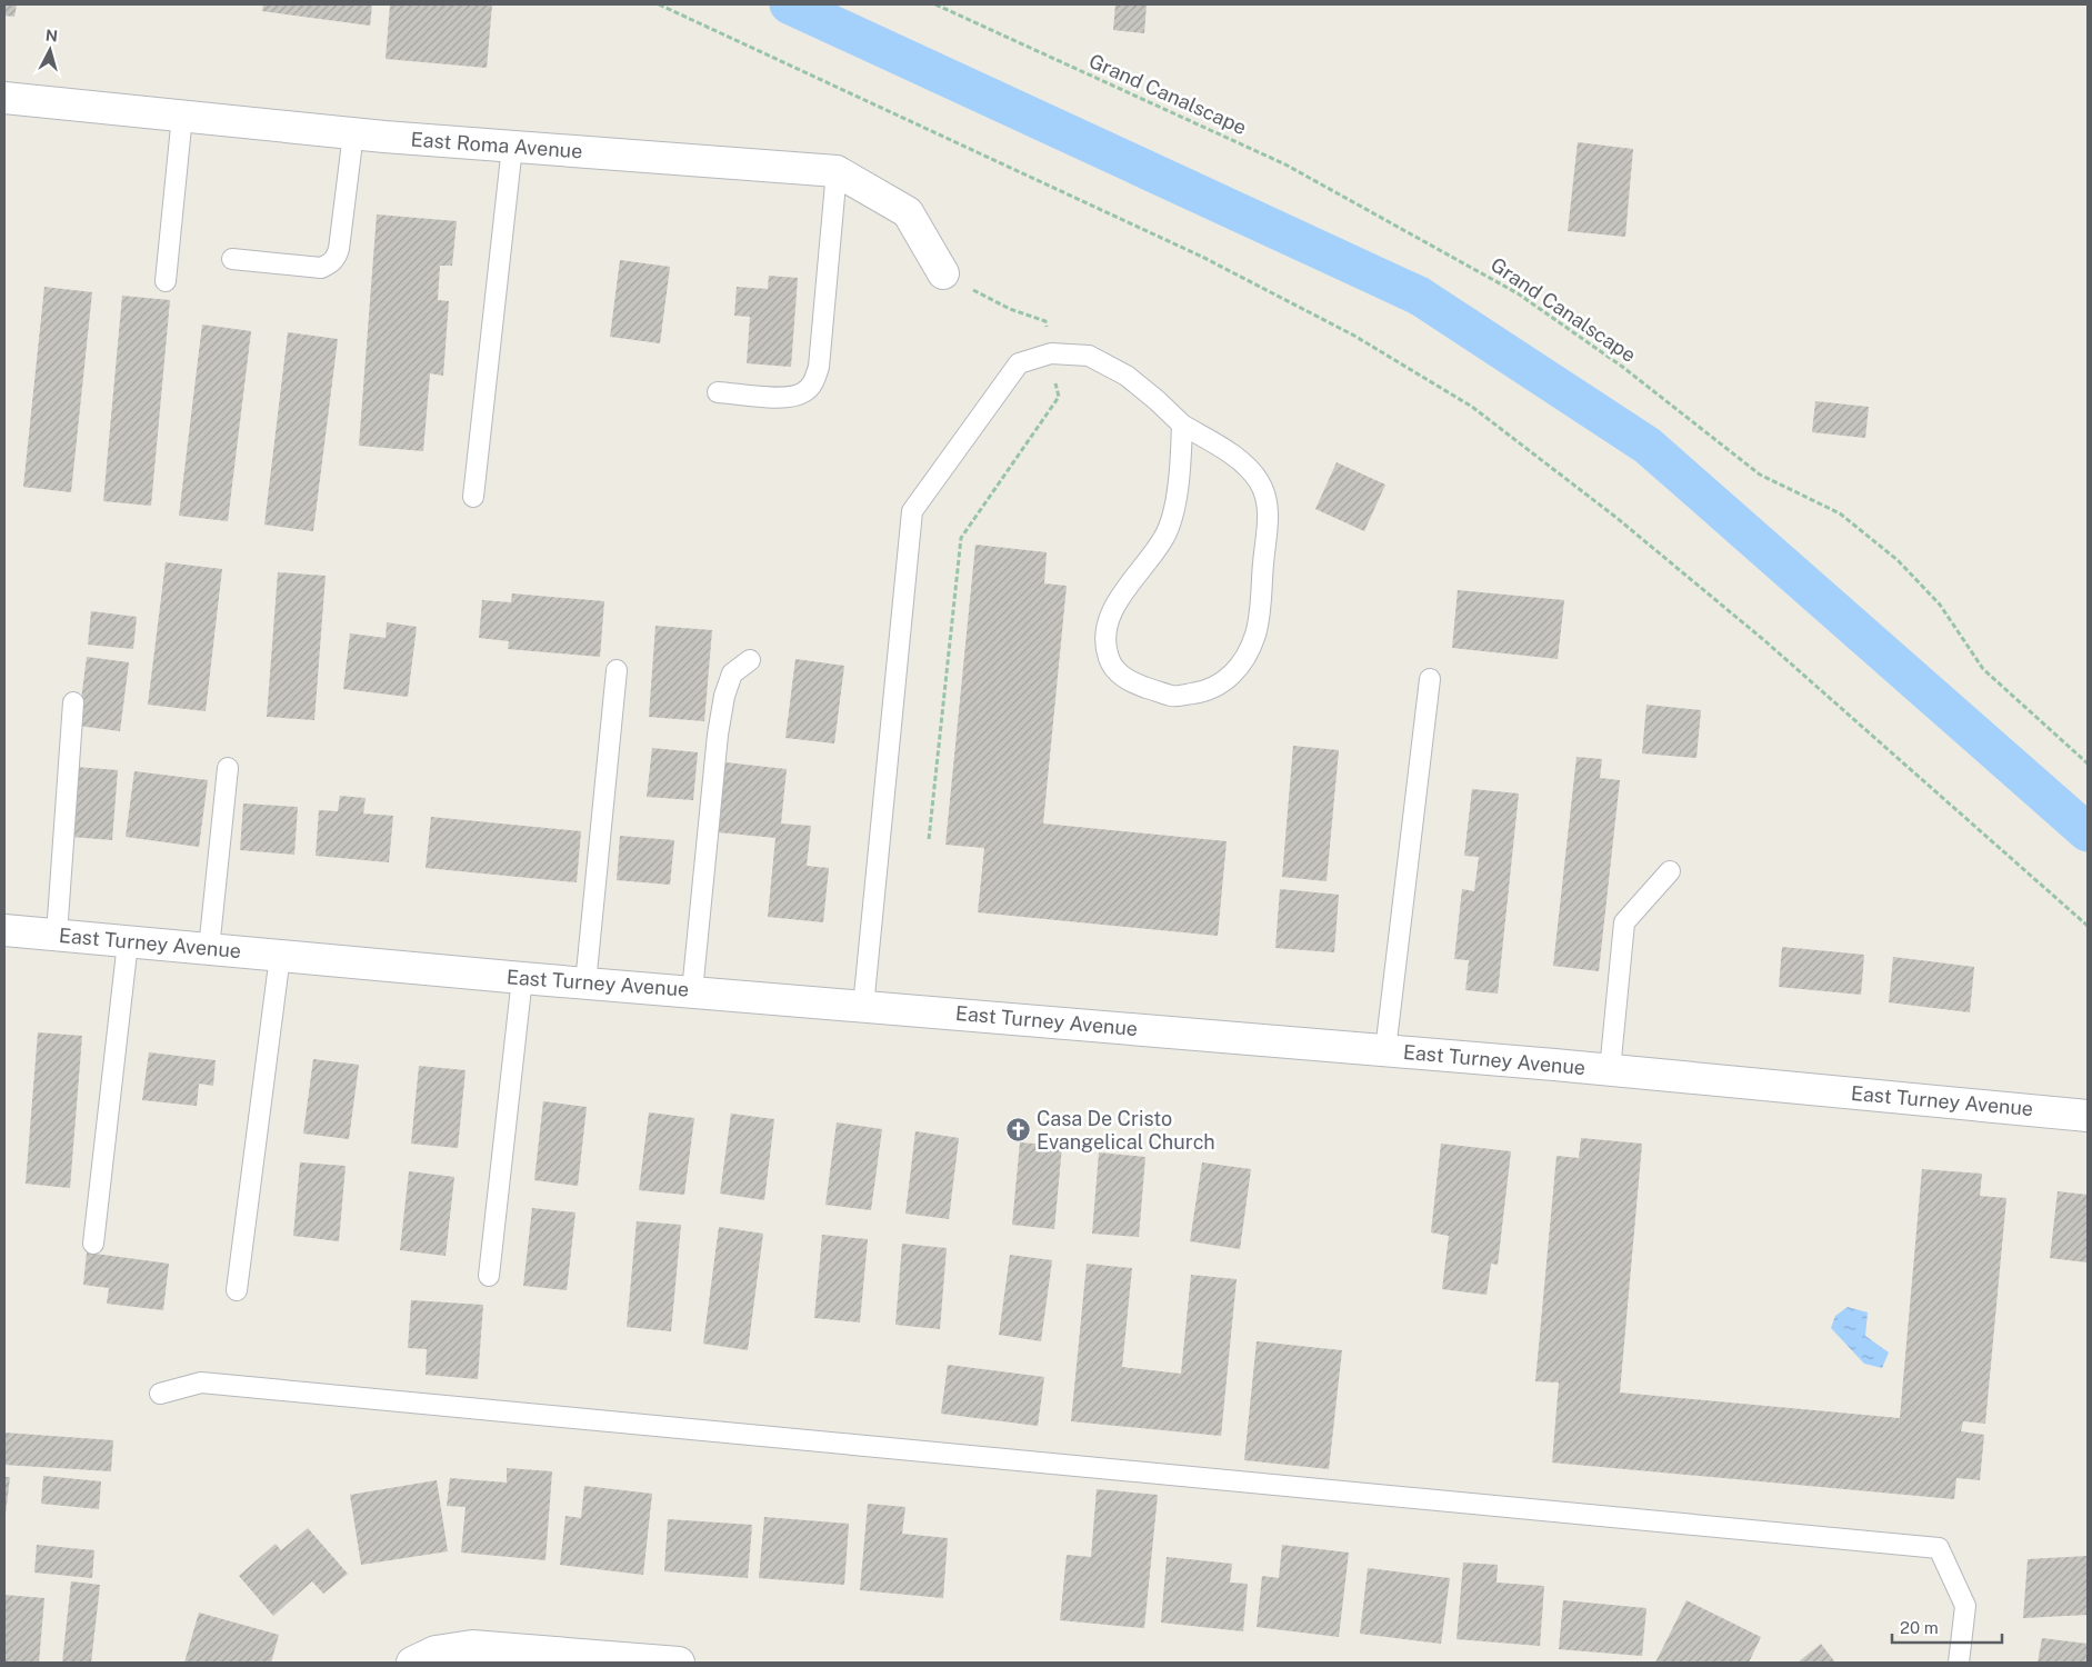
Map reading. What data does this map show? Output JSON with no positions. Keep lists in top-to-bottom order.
{
  "streets": {
    "street": ["East Roma Avenue", "East Turney Avenue"],
    "path": ["Grand Canalscape"]
  },
  "places": {
    "church": ["Casa De Cristo Evangelical Church"]
  },
  "scale_bar": "20 m",
  "north": "top"
}
